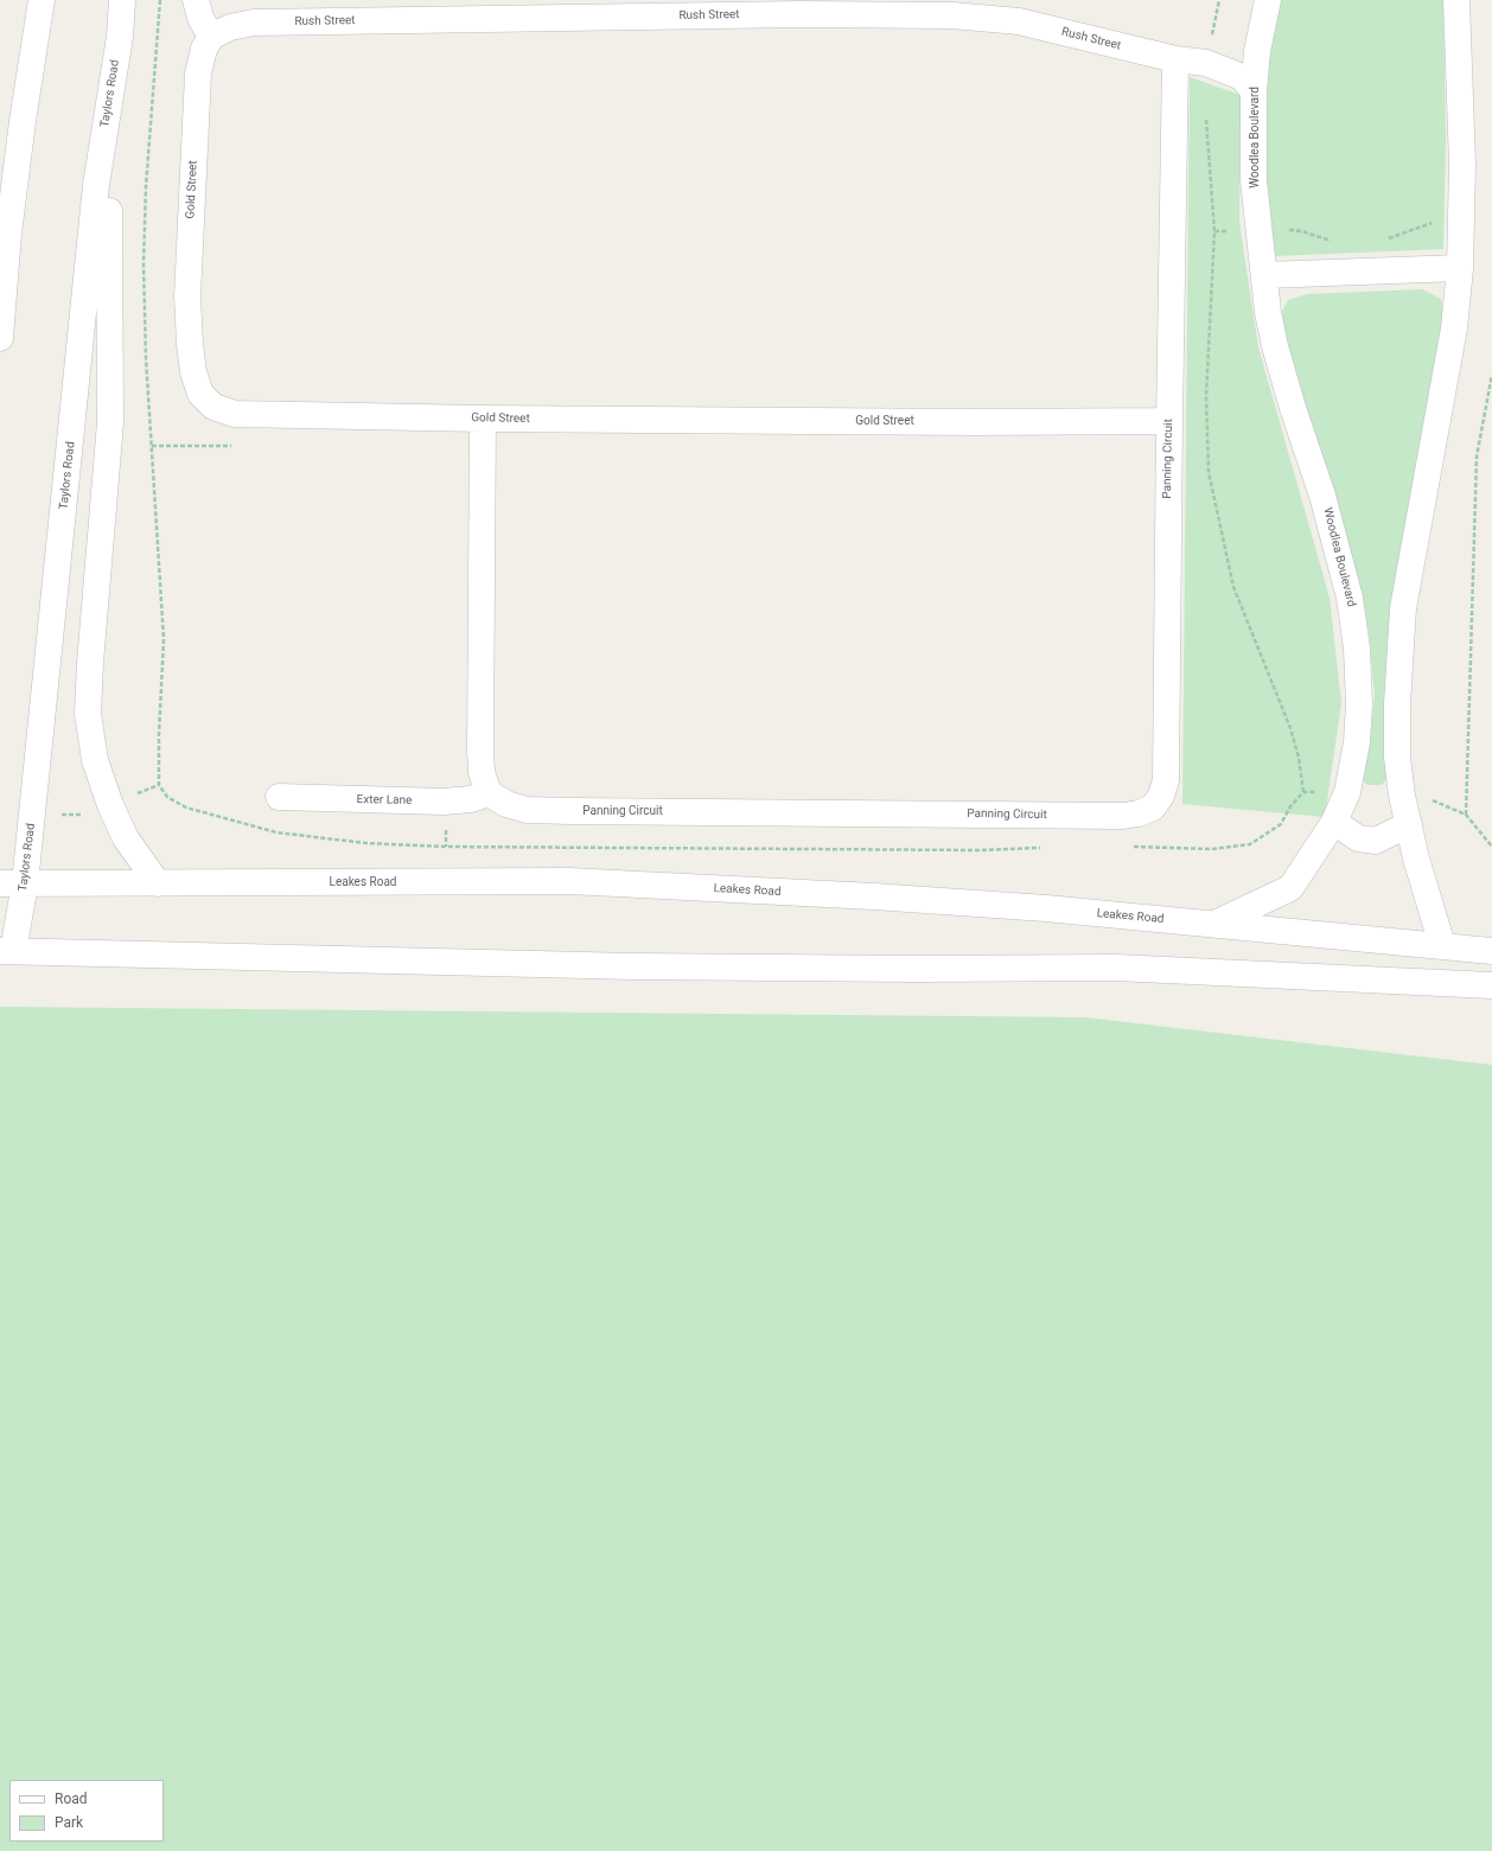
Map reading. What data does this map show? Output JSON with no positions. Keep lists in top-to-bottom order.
{
  "streets": {
    "street": [
      "Rush Street",
      "Taylors Road",
      "Woodlea Boulevard",
      "Gold Street",
      "Panning Circuit",
      "Exter Lane",
      "Leakes Road"
    ]
  },
  "crossings": [
    ["Rush Street", "Woodlea Boulevard"],
    ["Rush Street", "Gold Street"],
    ["Rush Street", "Panning Circuit"],
    ["Taylors Road", "Leakes Road"],
    ["Woodlea Boulevard", "Leakes Road"],
    ["Gold Street", "Panning Circuit"],
    ["Panning Circuit", "Exter Lane"]
  ],
  "legend": ["Road", "Park"]
}
